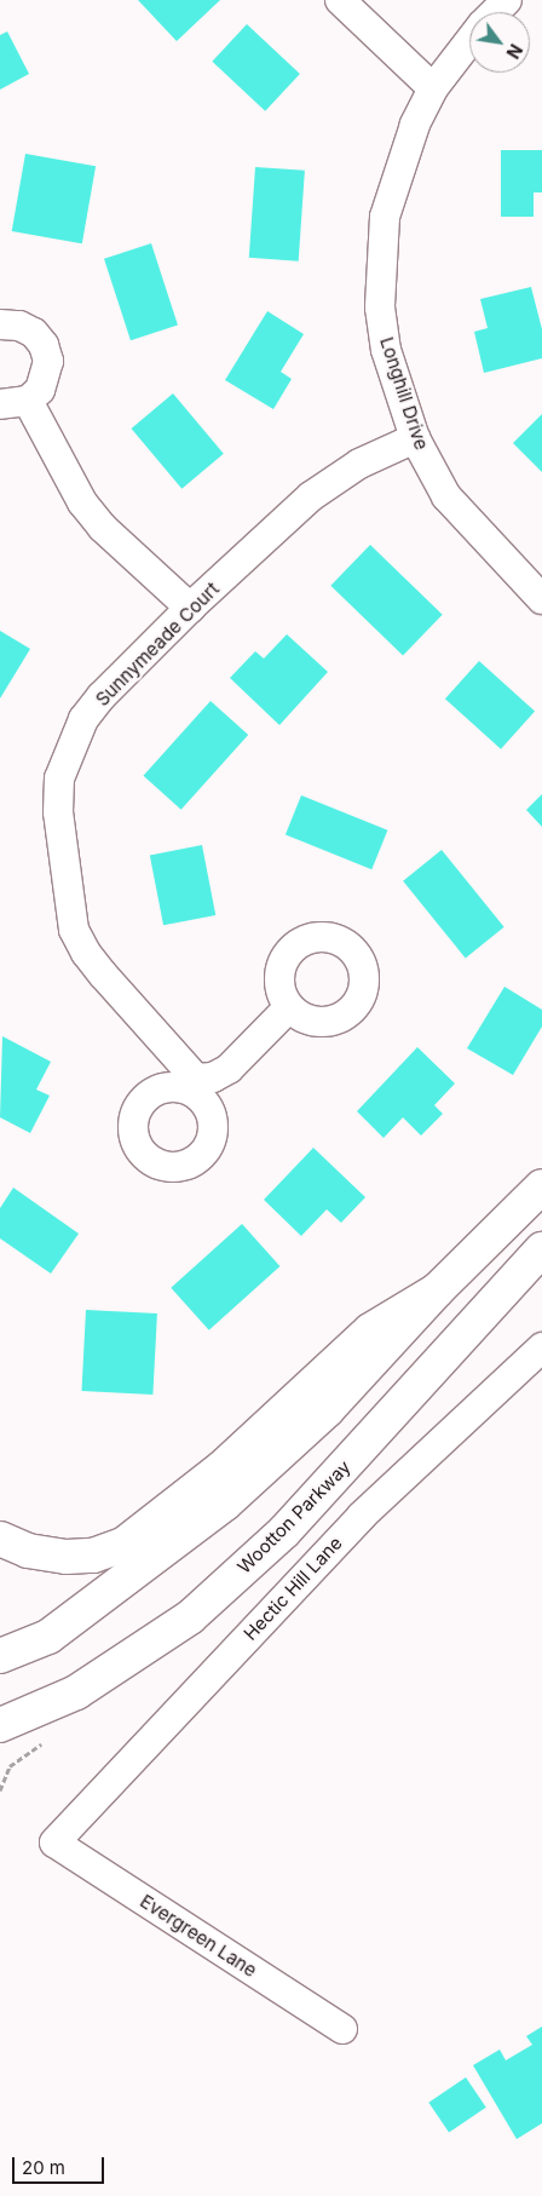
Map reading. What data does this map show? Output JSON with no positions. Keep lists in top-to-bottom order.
{
  "streets": {
    "main road": ["Wootton Parkway"],
    "street": [
      "Longhill Drive",
      "Sunnymeade Court",
      "Hectic Hill Lane",
      "Evergreen Lane"
    ]
  },
  "crossings": [
    ["Longhill Drive", "Sunnymeade Court"],
    ["Hectic Hill Lane", "Evergreen Lane"]
  ],
  "scale_bar": "20 m",
  "north": "bottom right"
}
